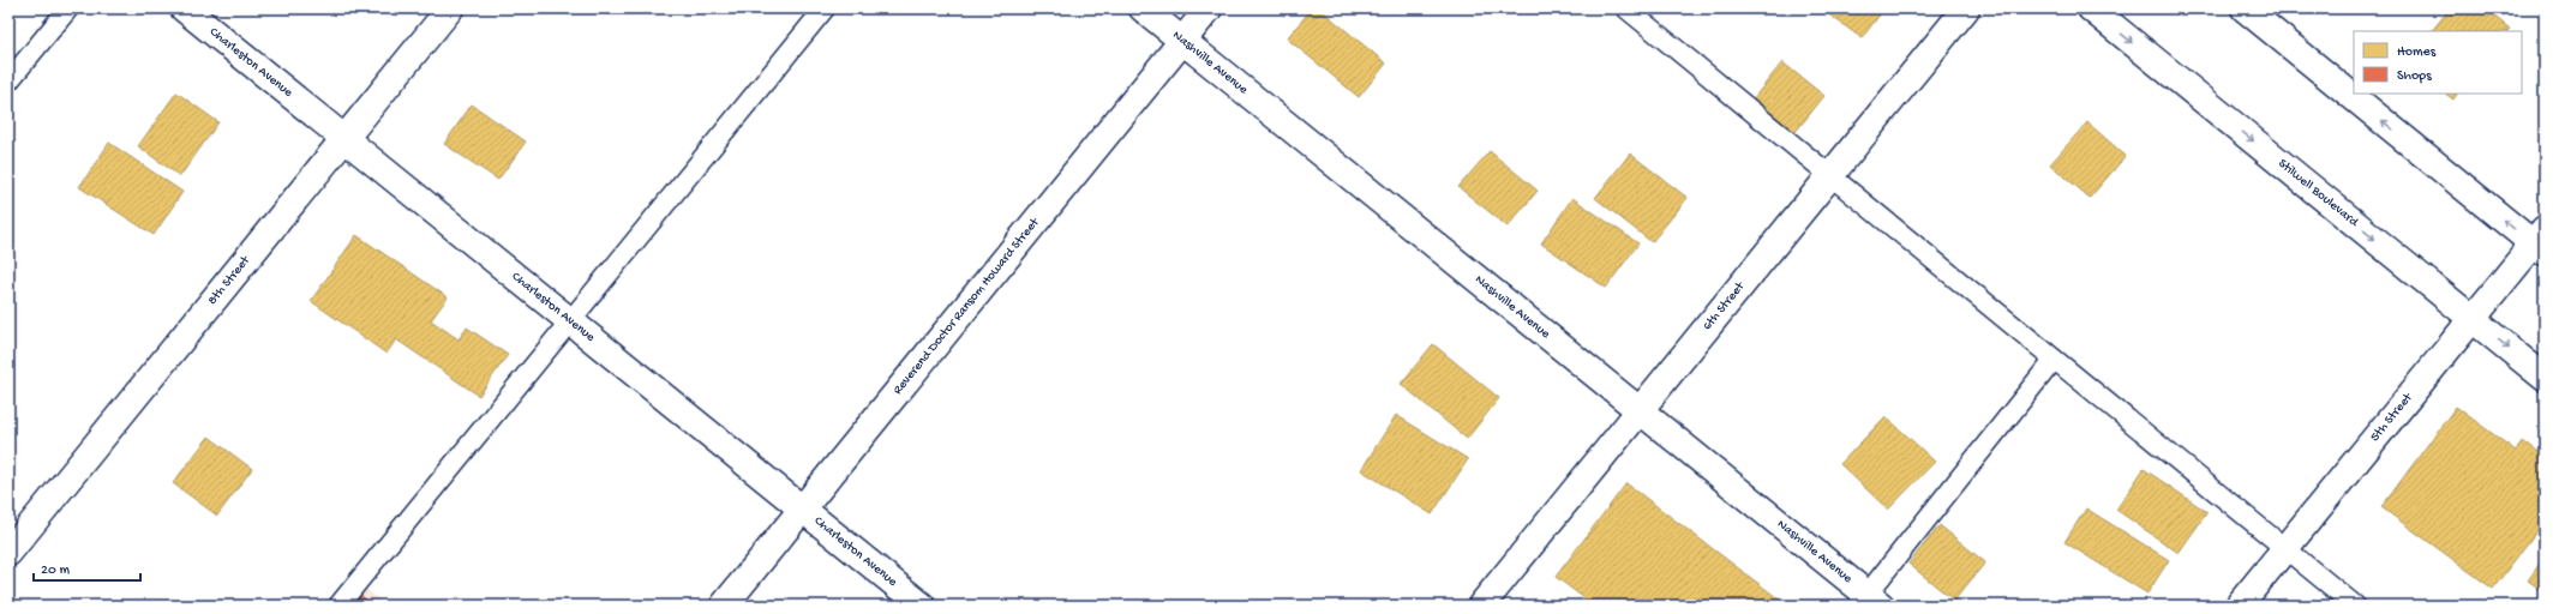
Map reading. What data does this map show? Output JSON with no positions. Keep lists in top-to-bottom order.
{
  "streets": {
    "street": [
      "Charleston Avenue",
      "Nashville Avenue",
      "Stilwell Boulevard",
      "8th Street",
      "Reverend Doctor Ransom Howard Street",
      "6th Street",
      "5th Street"
    ]
  },
  "crossings": [
    ["Charleston Avenue", "8th Street"],
    ["Charleston Avenue", "Reverend Doctor Ransom Howard Street"],
    ["Nashville Avenue", "Reverend Doctor Ransom Howard Street"],
    ["Nashville Avenue", "6th Street"],
    ["Stilwell Boulevard", "5th Street"]
  ],
  "legend": ["Homes", "Shops"],
  "scale_bar": "20 m"
}
